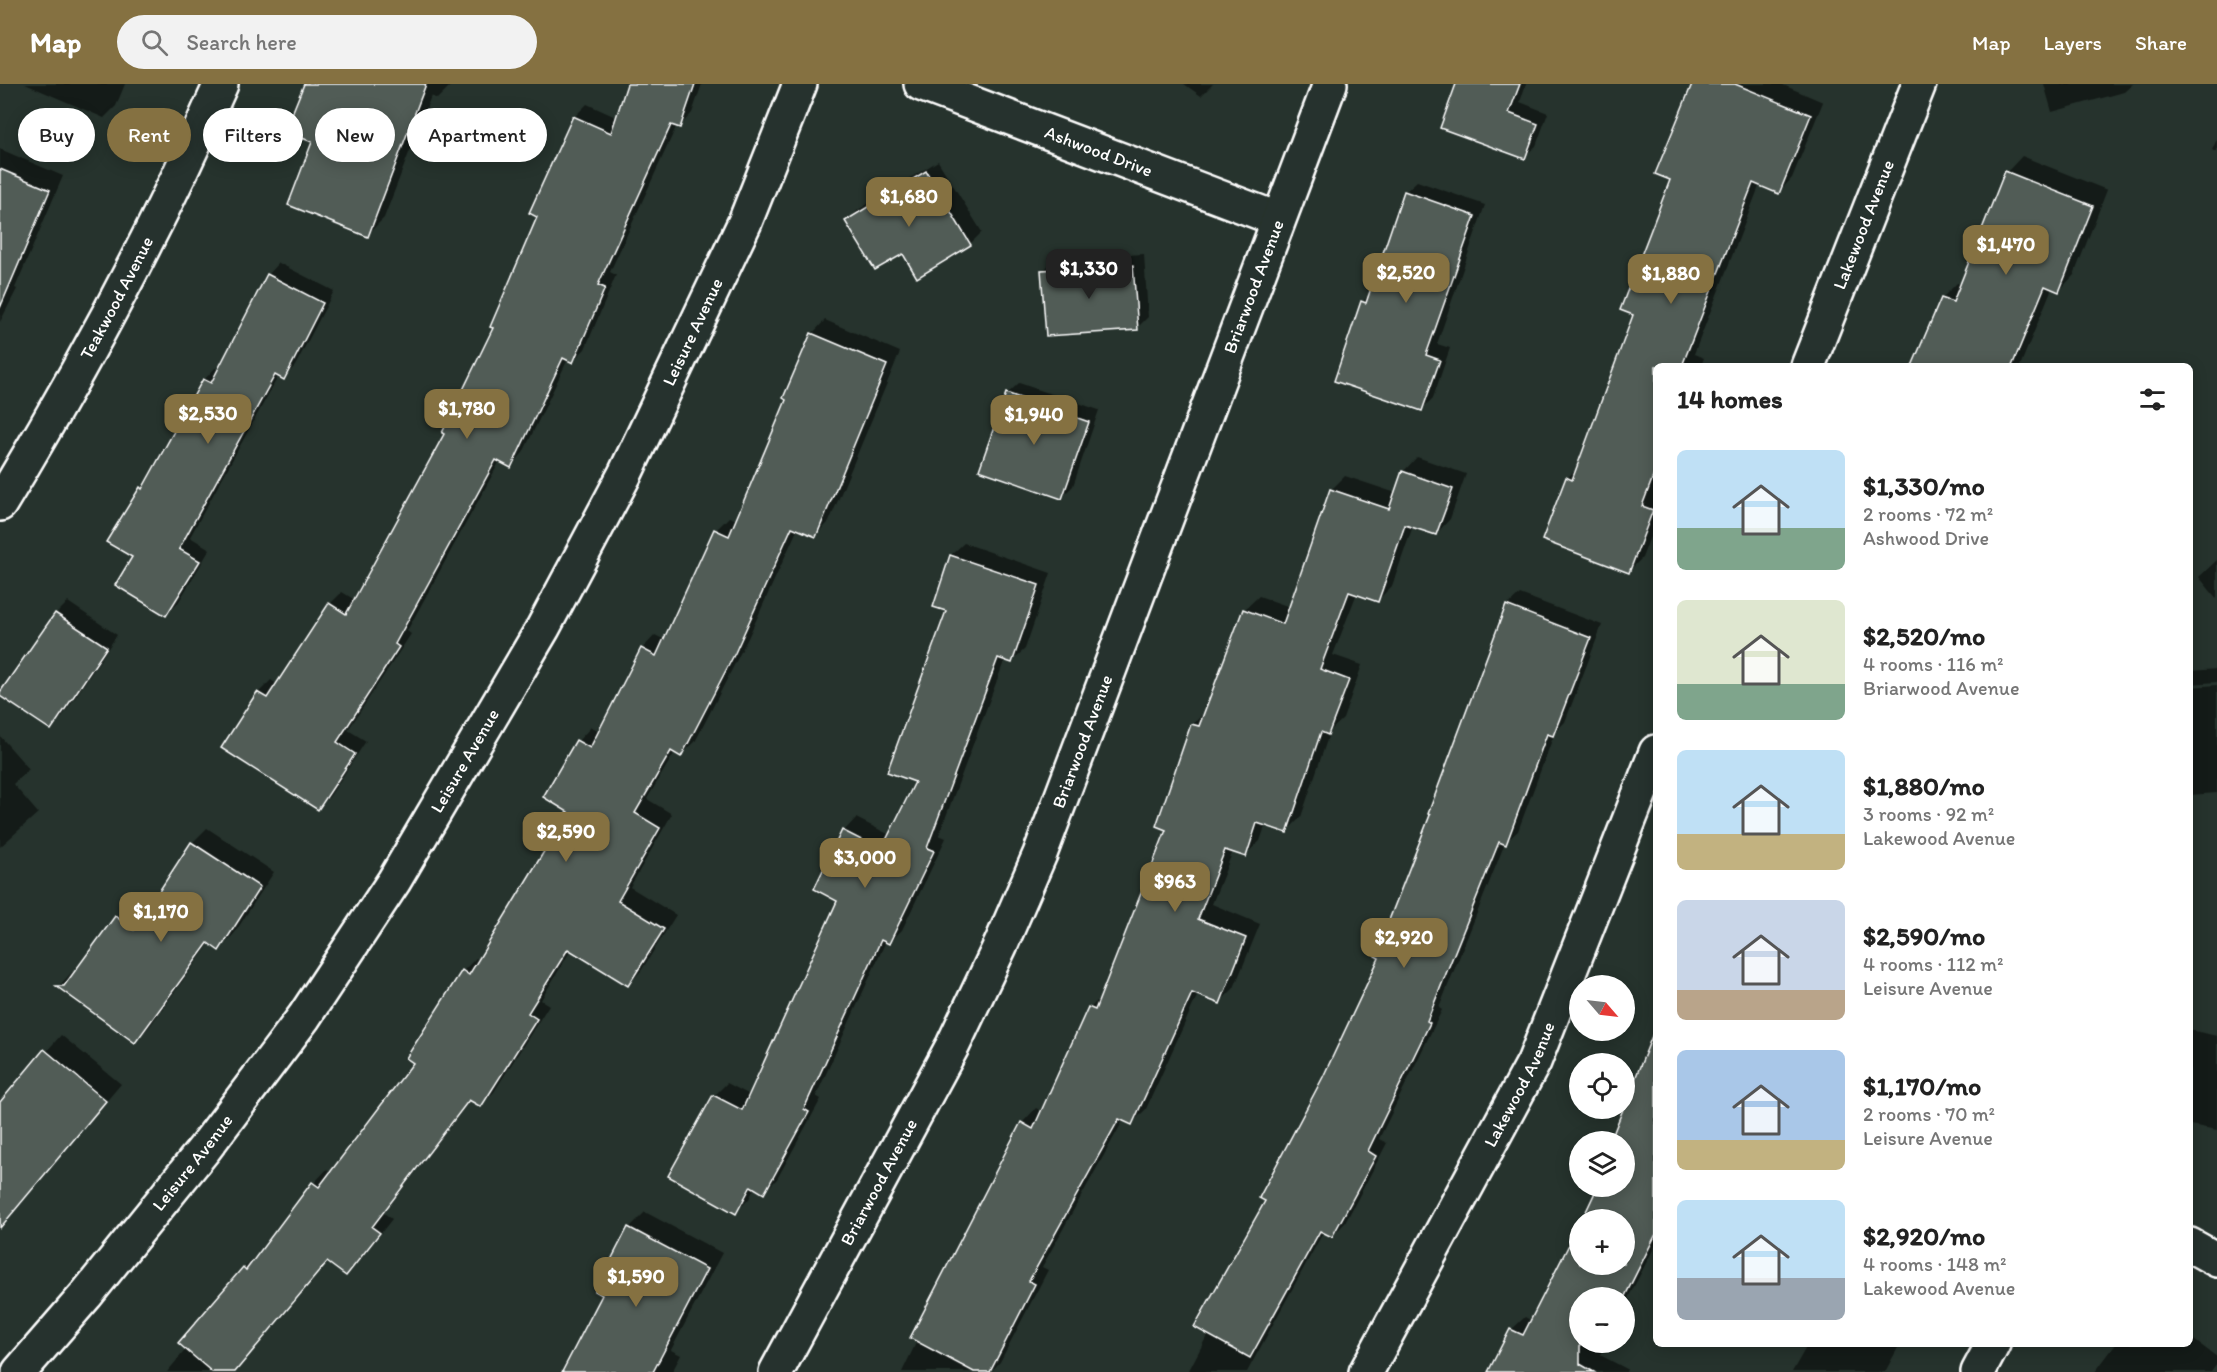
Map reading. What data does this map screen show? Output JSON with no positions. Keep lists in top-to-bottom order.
{
  "streets": {
    "street": [
      "Ashwood Drive",
      "Lakewood Avenue",
      "Briarwood Avenue",
      "Teakwood Avenue",
      "Leisure Avenue"
    ]
  },
  "crossings": [
    ["Ashwood Drive", "Briarwood Avenue"]
  ],
  "north": "bottom right",
  "page": {
    "header": "Map",
    "search": "Search here",
    "nav": ["Map", "Layers", "Share"],
    "chip": [
      "Buy",
      "Rent",
      "Filters",
      "New",
      "Apartment"
    ],
    "price": [
      "$1,680",
      "$1,470",
      "$1,330",
      "$2,520",
      "$1,880",
      "$1,780",
      "$2,530",
      "$1,940",
      "$2,590",
      "$3,000",
      "$963",
      "$1,170",
      "$2,920",
      "$1,590"
    ],
    "heading": "14 homes",
    "list": [
      {
        "name": "$1,330/mo",
        "note": "2 rooms · 72 m² · Ashwood Drive"
      },
      {
        "name": "$2,520/mo",
        "note": "4 rooms · 116 m² · Briarwood Avenue"
      },
      {
        "name": "$1,880/mo",
        "note": "3 rooms · 92 m² · Lakewood Avenue"
      },
      {
        "name": "$2,590/mo",
        "note": "4 rooms · 112 m² · Leisure Avenue"
      },
      {
        "name": "$1,170/mo",
        "note": "2 rooms · 70 m² · Leisure Avenue"
      },
      {
        "name": "$2,920/mo",
        "note": "4 rooms · 148 m² · Lakewood Avenue"
      }
    ],
    "map_buttons": ["+", "−"]
  }
}
